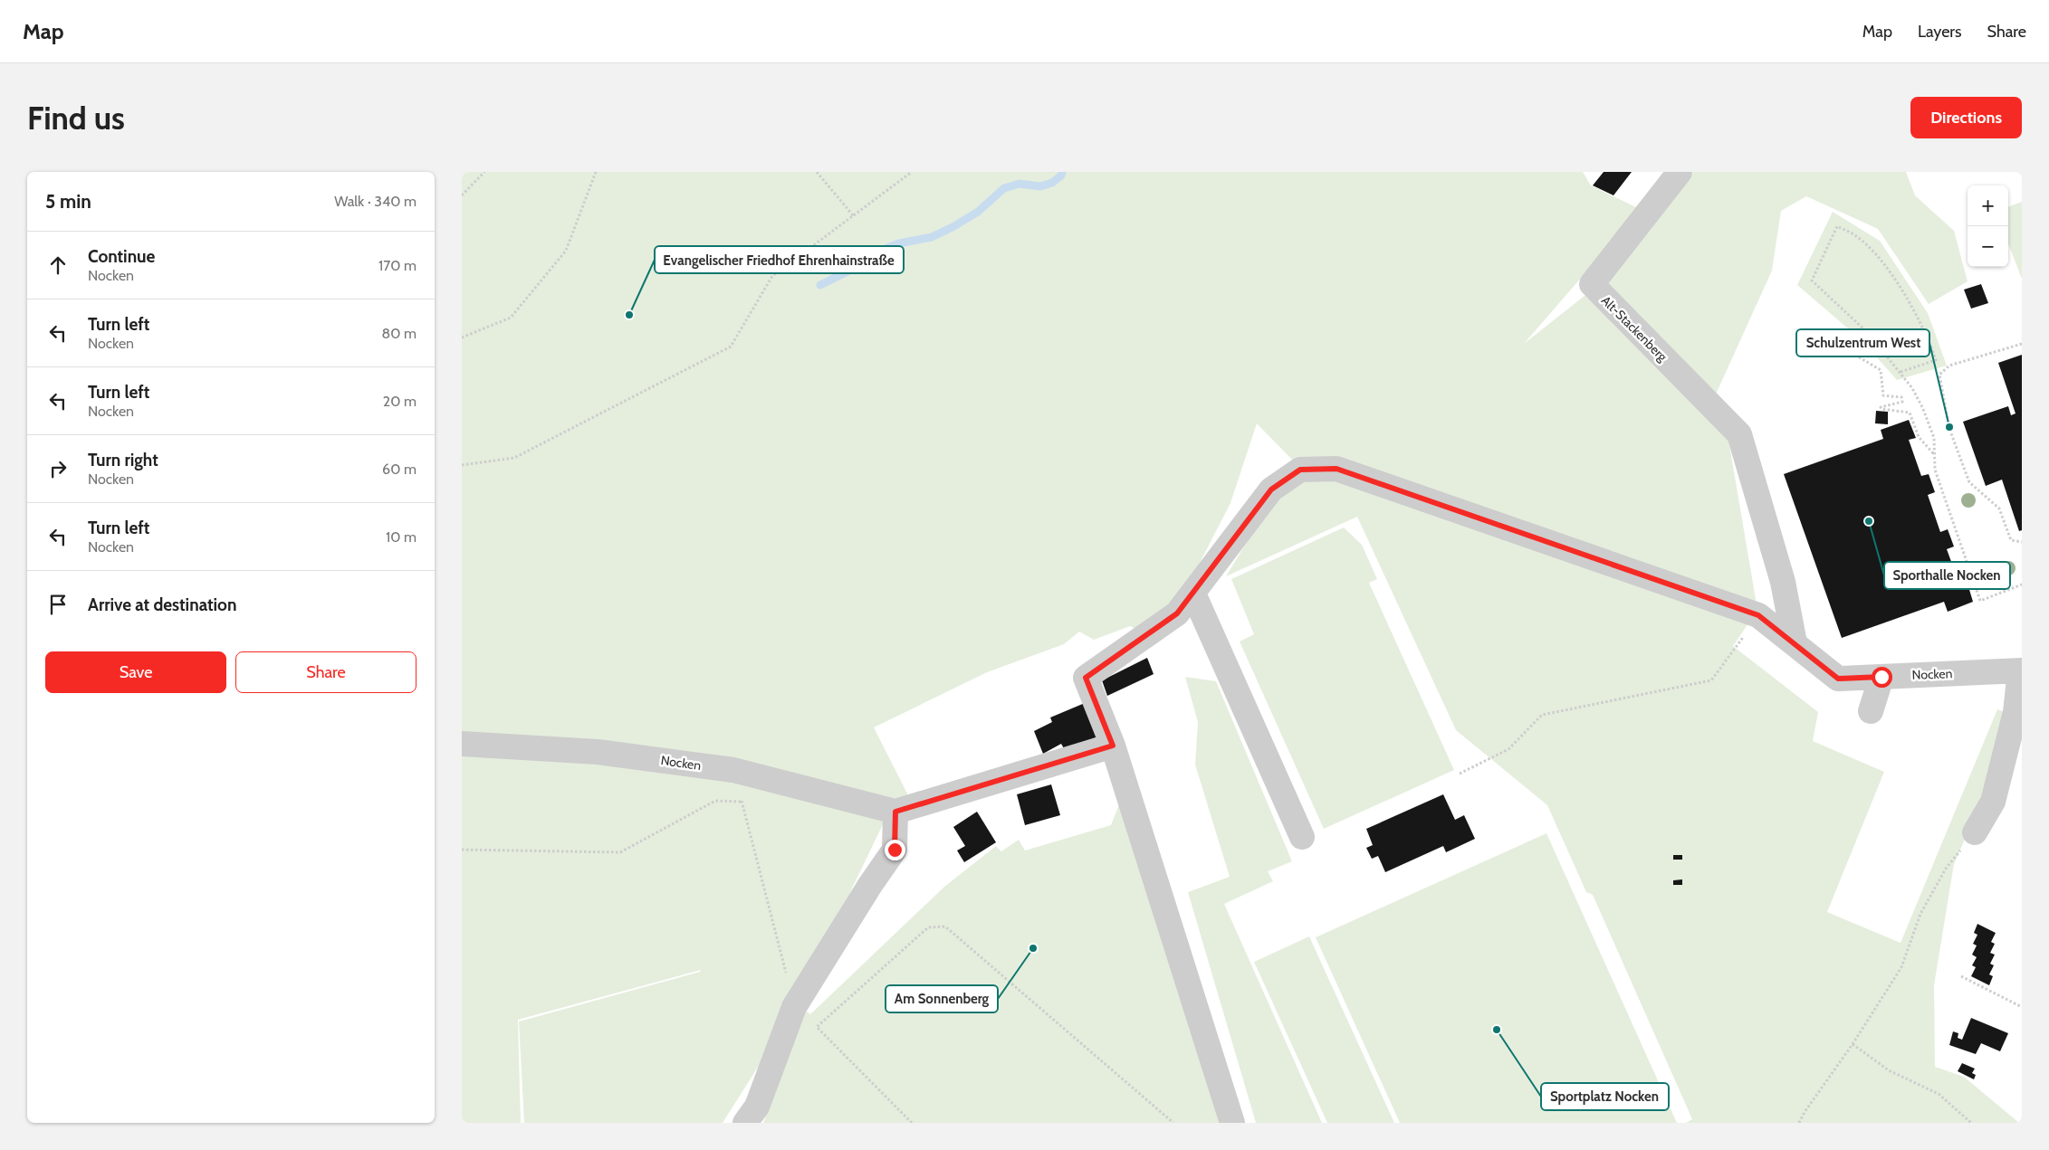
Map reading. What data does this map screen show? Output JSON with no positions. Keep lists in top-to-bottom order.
{
  "streets": {
    "street": ["Alt-Stackenberg", "Nocken"]
  },
  "crossings": [
    ["Alt-Stackenberg", "Nocken"]
  ],
  "places": [
    "Evangelischer Friedhof Ehrenhainstraße",
    "Schulzentrum West",
    "Sporthalle Nocken",
    "Am Sonnenberg",
    "Sportplatz Nocken"
  ],
  "page": {
    "header": "Map",
    "nav": ["Map", "Layers", "Share"],
    "buttons": [
      "Directions",
      ["Save", "Share"]
    ],
    "title": "Find us",
    "heading": ["5 min", "Walk · 340 m"],
    "map_buttons": ["+", "−"],
    "list": [
      ["Continue", "Nocken", "170 m"],
      ["Turn left", "Nocken", "80 m"],
      ["Turn left", "Nocken", "20 m"],
      ["Turn right", "Nocken", "60 m"],
      ["Turn left", "Nocken", "10 m"],
      "Arrive at destination"
    ]
  }
}
